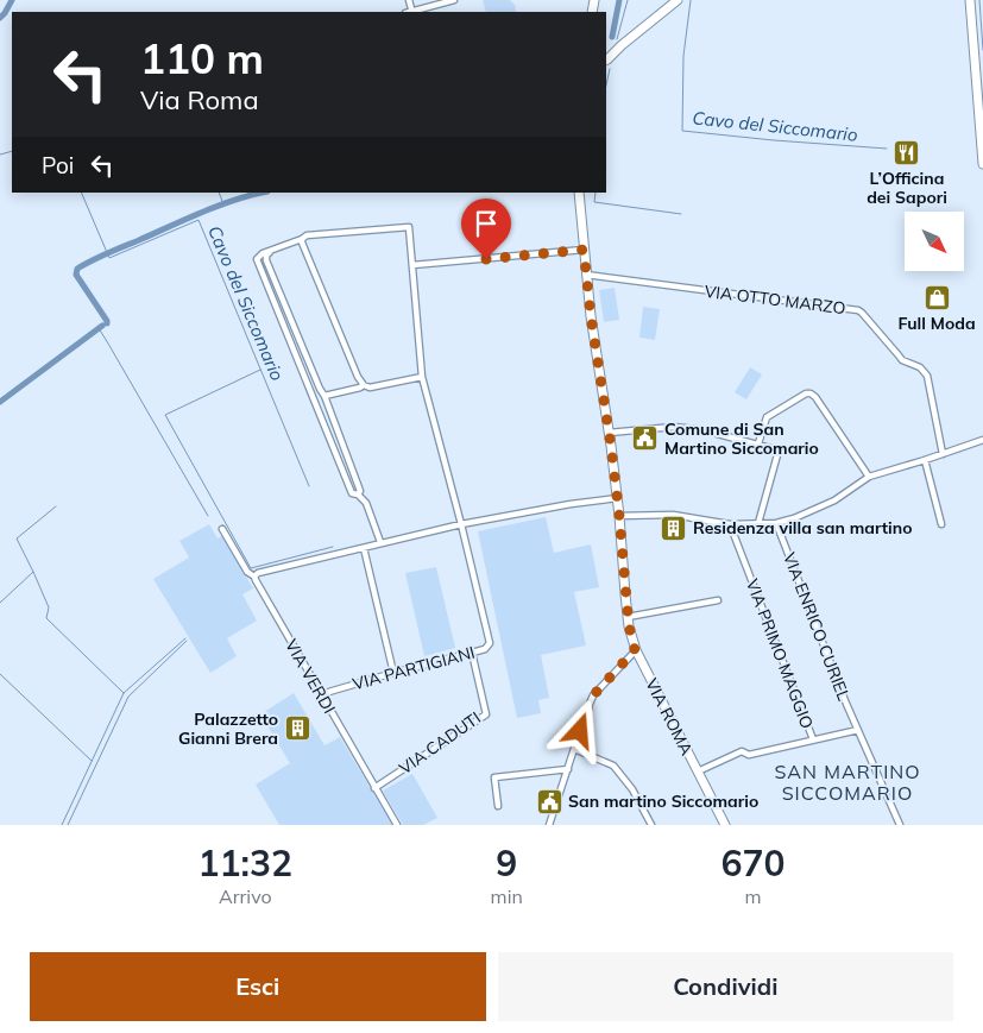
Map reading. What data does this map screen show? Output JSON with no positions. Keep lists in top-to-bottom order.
{
  "streets": {
    "street": [
      "VIA OTTO MARZO",
      "VIA ENRICO CURIEL",
      "VIA PRIMO MAGGIO",
      "VIA PARTIGIANI",
      "VIA VERDI",
      "VIA ROMA",
      "VIA CADUTI"
    ]
  },
  "crossings": [
    ["VIA OTTO MARZO", "VIA ROMA"],
    ["VIA ENRICO CURIEL", "VIA PRIMO MAGGIO"],
    ["VIA PARTIGIANI", "VIA VERDI"],
    ["VIA PARTIGIANI", "VIA CADUTI"],
    ["VIA VERDI", "VIA CADUTI"]
  ],
  "districts": ["SAN MARTINO SICCOMARIO"],
  "water": ["Cavo del Siccomario"],
  "places": {
    "restaurant": ["L’Officina dei Sapori"],
    "shop": ["Full Moda"],
    "public building": ["Comune di San Martino Siccomario", "San martino Siccomario"],
    "building": ["Residenza villa san martino", "Palazzetto Gianni Brera"]
  },
  "north": "bottom right",
  "page": {
    "turn": ["110 m", "Via Roma"],
    "then": "Poi",
    "eta": [
      "11:32",
      "Arrivo",
      "9",
      "min",
      "670",
      "m"
    ],
    "buttons": ["Esci", "Condividi"]
  }
}
